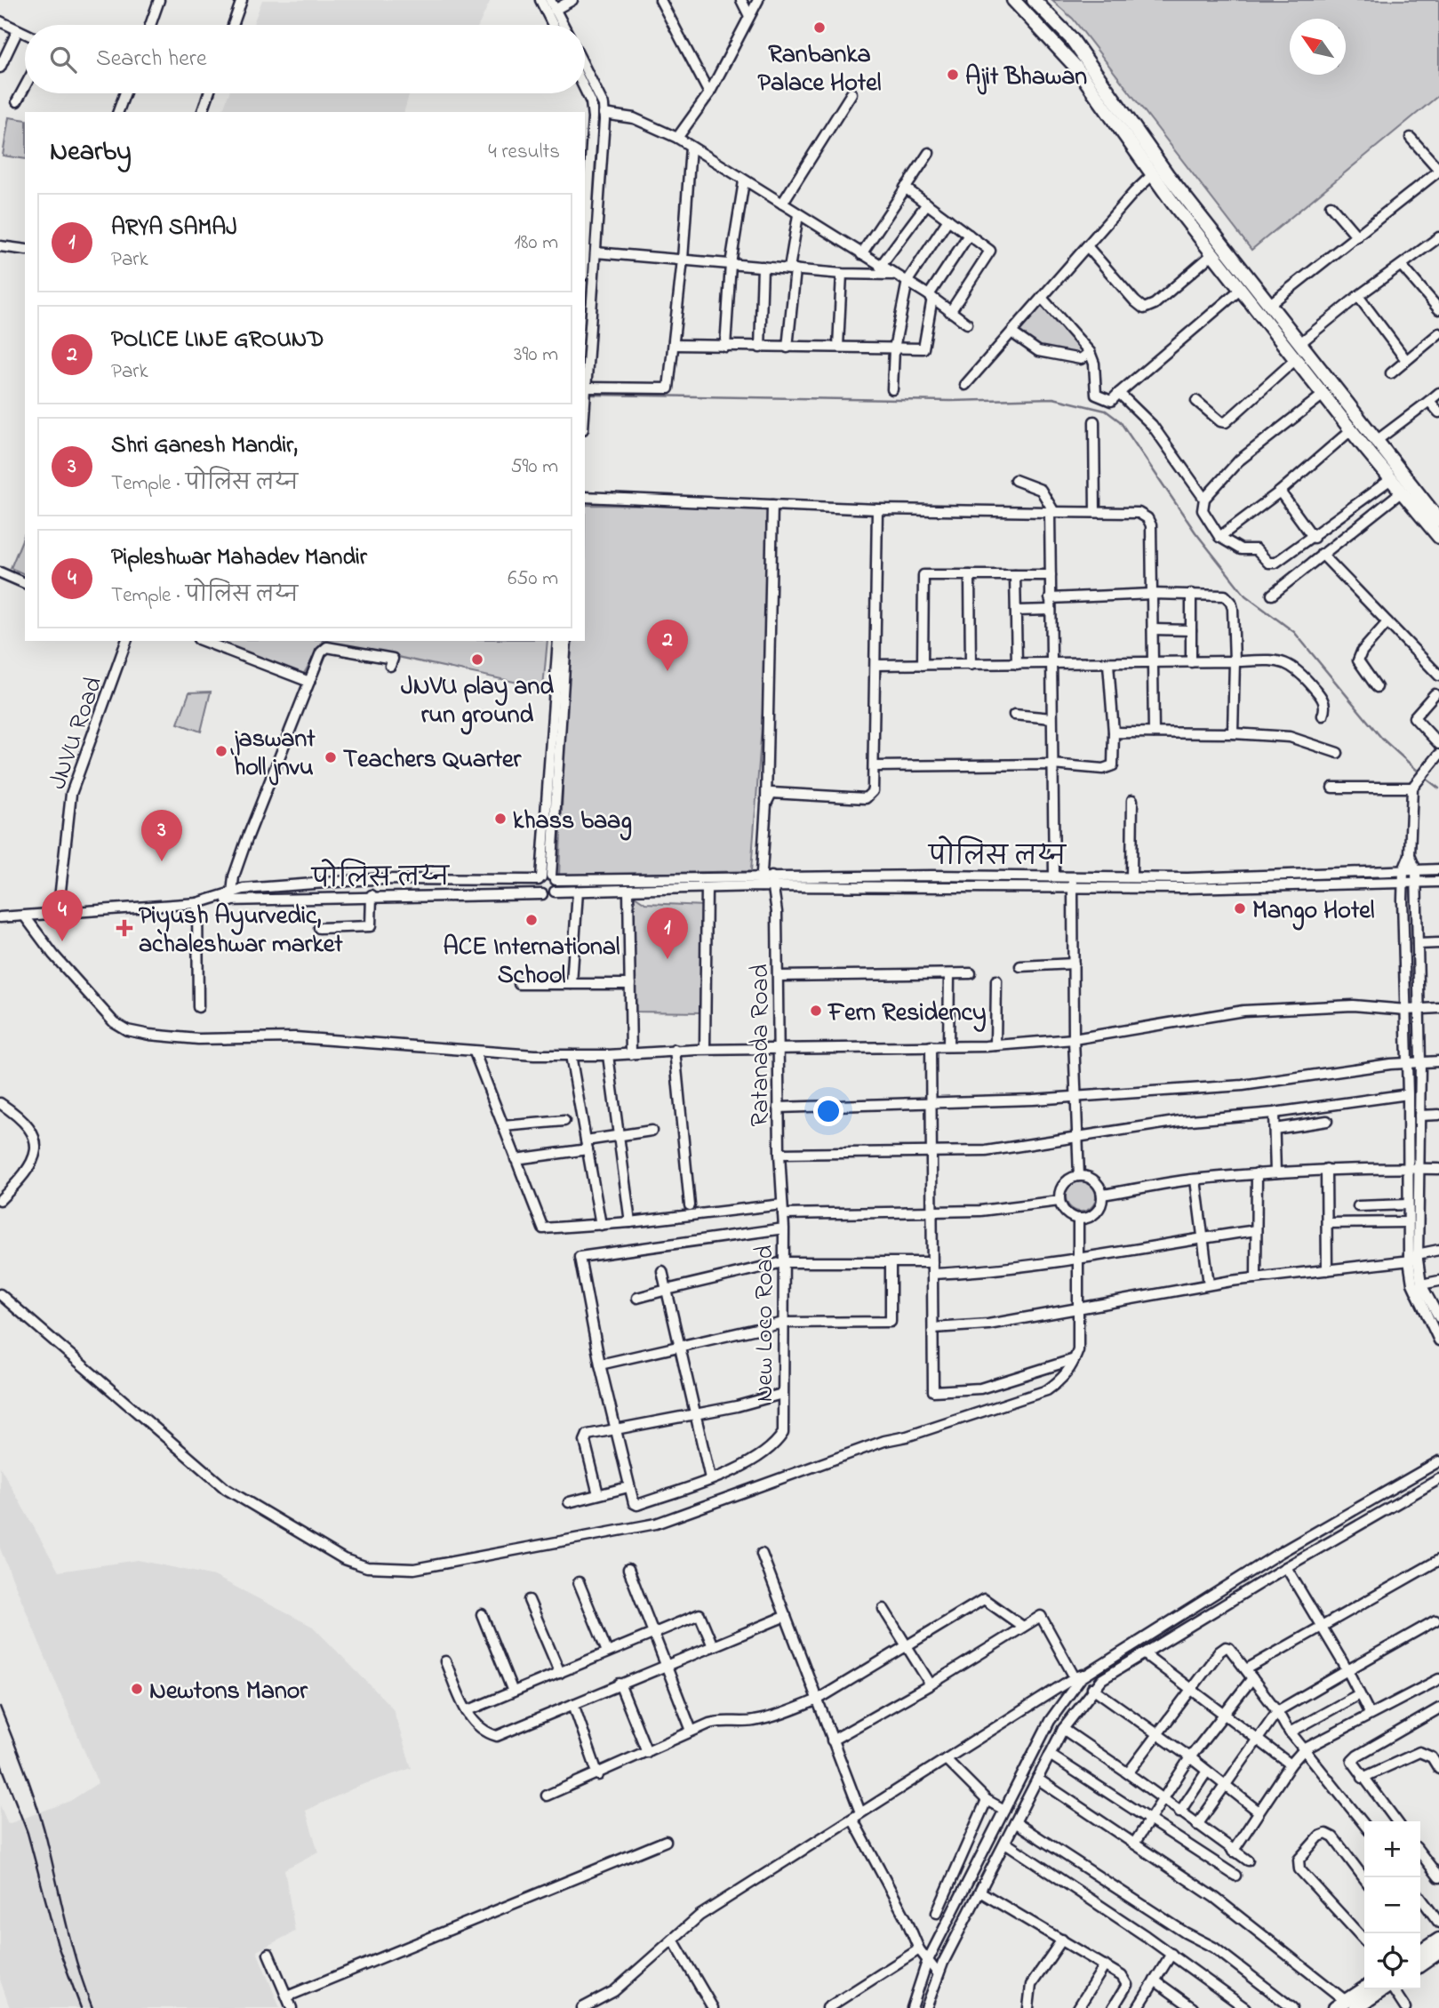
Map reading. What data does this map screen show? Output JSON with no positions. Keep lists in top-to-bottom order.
{
  "streets": {
    "street": [
      "JNVU Road",
      "पोलिस लय्न",
      "Ratanada Road",
      "New Loco Road"
    ]
  },
  "crossings": [
    ["JNVU Road", "पोलिस लय्न"],
    ["पोलिस लय्न", "Ratanada Road"],
    ["Ratanada Road", "New Loco Road"]
  ],
  "places": {
    "other": [
      "Ranbanka Palace Hotel",
      "Ajit Bhawan",
      "JNVU play and run ground",
      "jaswant holl jnvu",
      "Teachers Quarter",
      "khass baag",
      "Mango Hotel",
      "ACE International School",
      "Fern Residency",
      "Newtons Manor"
    ],
    "health": ["Piyush Ayurvedic, achaleshwar market"]
  },
  "north": "top left",
  "page": {
    "search": "Search here",
    "heading": ["Nearby", "4 results"],
    "list": [
      {
        "mark": "1",
        "name": "ARYA SAMAJ",
        "note": "Park",
        "value": "180 m"
      },
      {
        "mark": "2",
        "name": "POLICE LINE GROUND",
        "note": "Park",
        "value": "390 m"
      },
      {
        "mark": "3",
        "name": "Shri Ganesh Mandir,",
        "note": "Temple · पोलिस लय्न",
        "value": "590 m"
      },
      {
        "mark": "4",
        "name": "Pipleshwar Mahadev Mandir",
        "note": "Temple · पोलिस लय्न",
        "value": "650 m"
      }
    ],
    "pins": [
      "2",
      "3",
      "4",
      "1"
    ],
    "map_buttons": ["+", "−"]
  }
}
